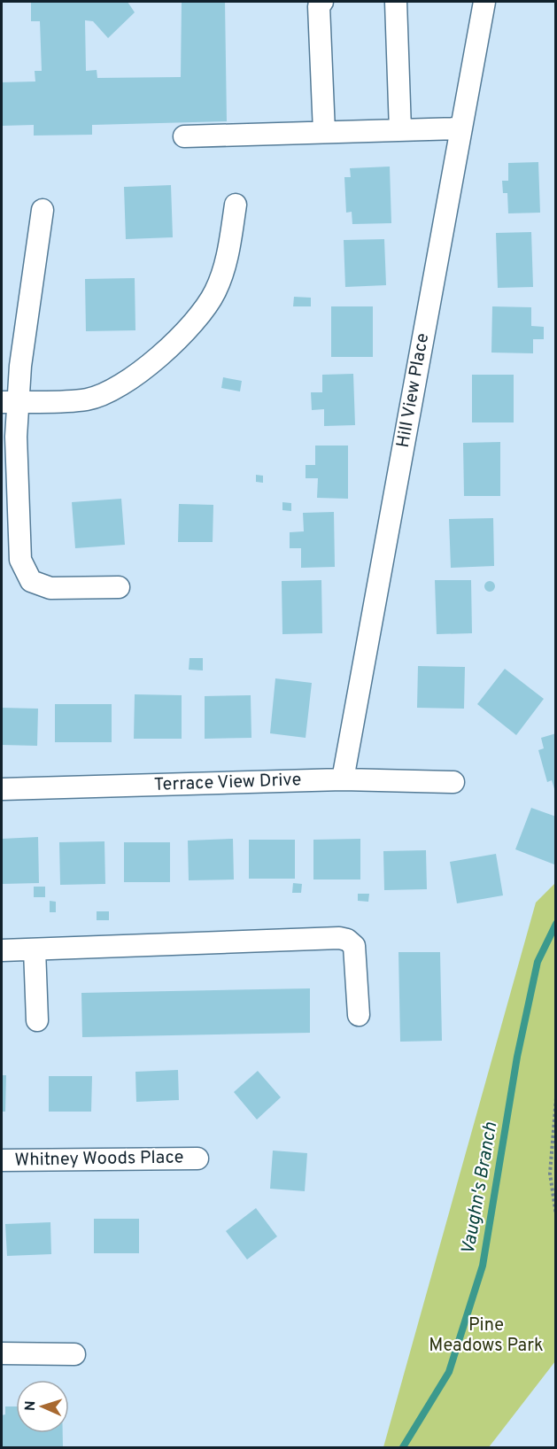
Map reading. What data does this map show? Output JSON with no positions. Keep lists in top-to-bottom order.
{
  "streets": {
    "street": ["Hill View Place", "Terrace View Drive", "Whitney Woods Place"]
  },
  "crossings": [
    ["Hill View Place", "Terrace View Drive"]
  ],
  "water": ["Vaughn's Branch"],
  "parks": ["Pine Meadows Park"],
  "north": "left"
}
